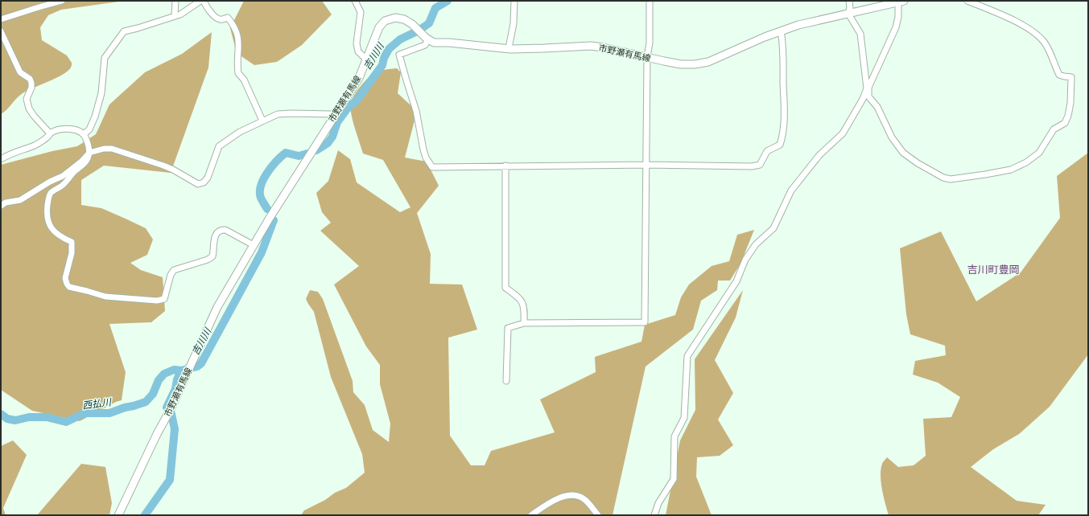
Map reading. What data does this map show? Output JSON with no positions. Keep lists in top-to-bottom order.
{
  "streets": {
    "main road": ["市野瀬有馬線"]
  },
  "districts": ["吉川町豊岡"],
  "water": ["吉川川", "西払川"]
}
